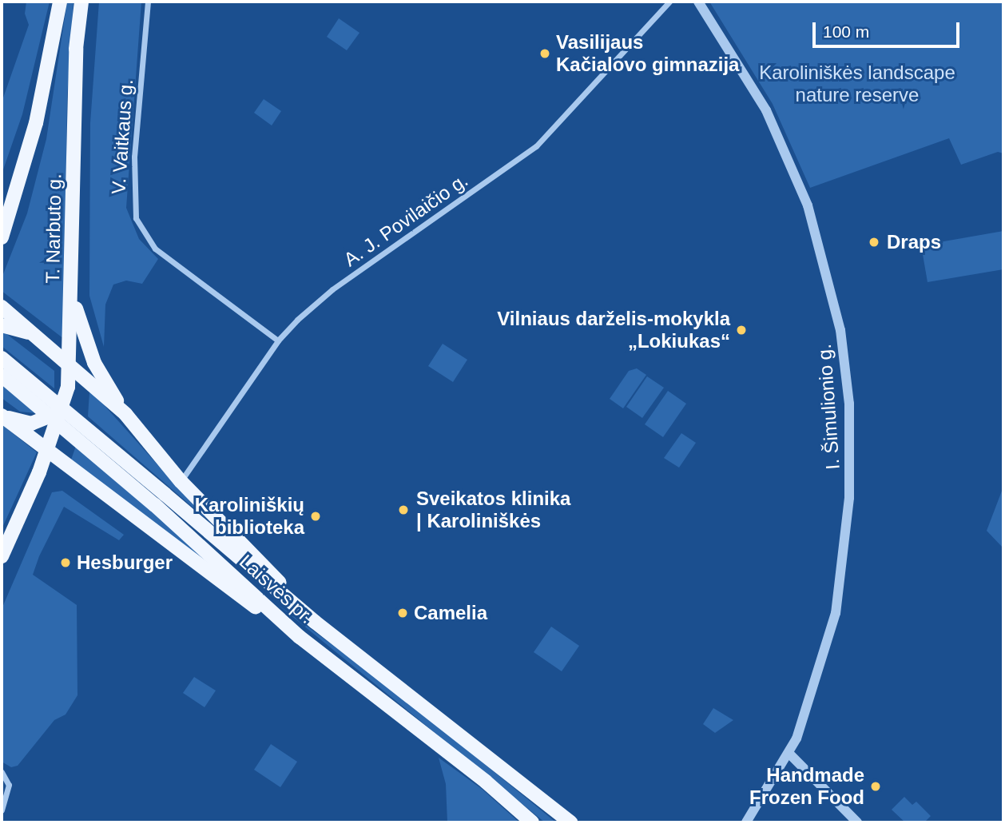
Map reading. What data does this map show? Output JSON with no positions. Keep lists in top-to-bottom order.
{
  "streets": {
    "main road": ["T. Narbuto g.", "Laisvės pr."],
    "street": ["V. Vaitkaus g.", "A. J. Povilaičio g.", "I. Šimulionio g."]
  },
  "crossings": [
    ["V. Vaitkaus g.", "A. J. Povilaičio g."],
    ["A. J. Povilaičio g.", "Laisvės pr."],
    ["T. Narbuto g.", "Laisvės pr."]
  ],
  "parks": ["Karoliniškės landscape nature reserve"],
  "places": [
    "Vasilijaus Kačialovo gimnazija",
    "Draps",
    "Vilniaus darželis-mokykla „Lokiukas“",
    "Sveikatos klinika | Karoliniškės",
    "Karoliniškių biblioteka",
    "Hesburger",
    "Camelia",
    "Handmade Frozen Food"
  ],
  "scale_bar": "100 m"
}
